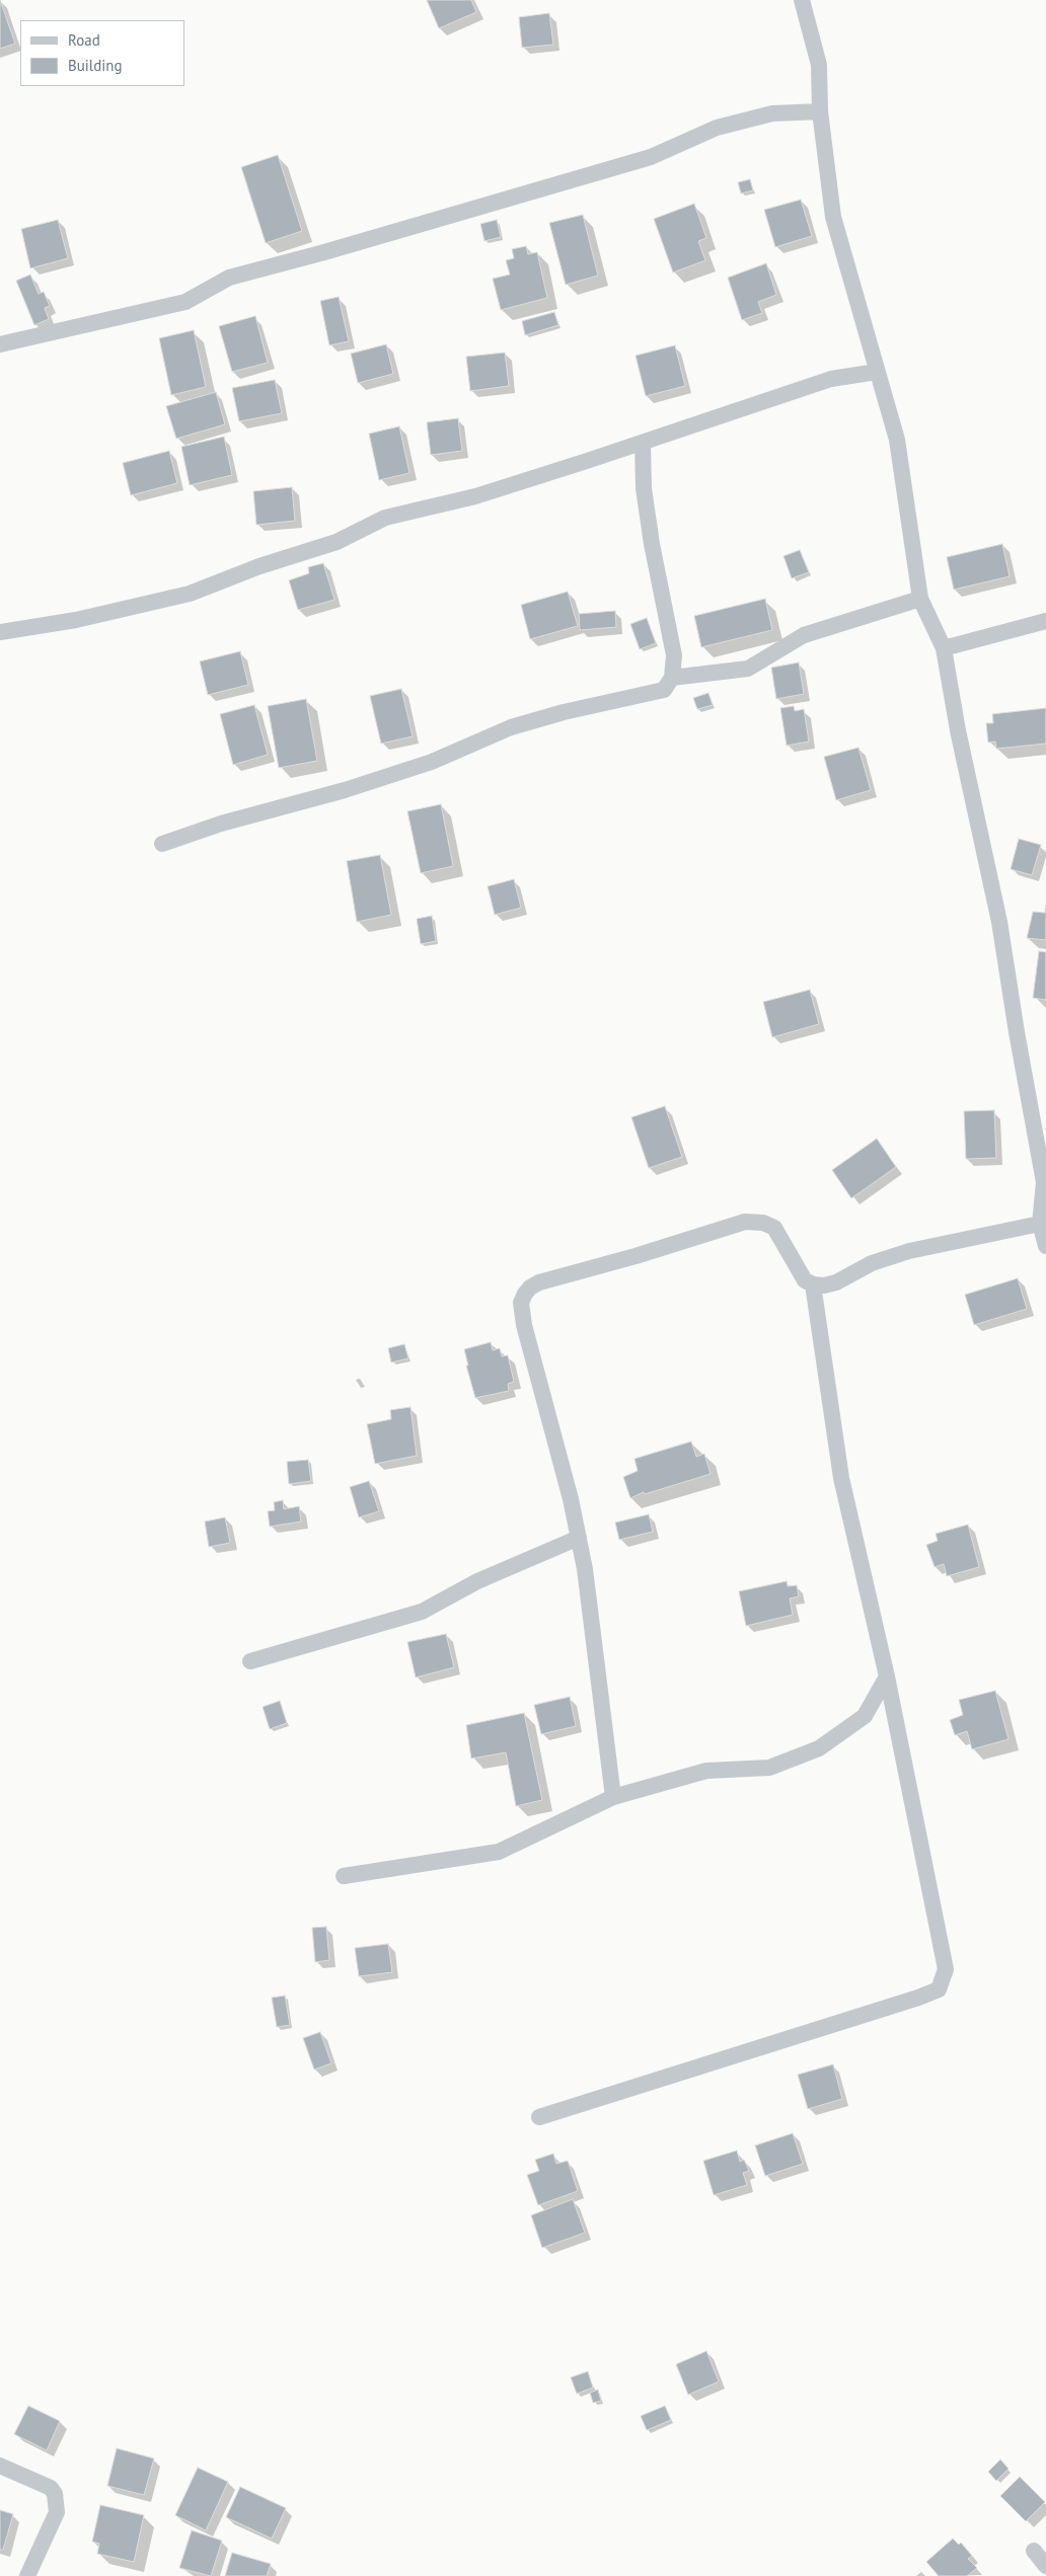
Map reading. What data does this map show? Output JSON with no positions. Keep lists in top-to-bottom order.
{
  "legend": ["Road", "Building"]
}
